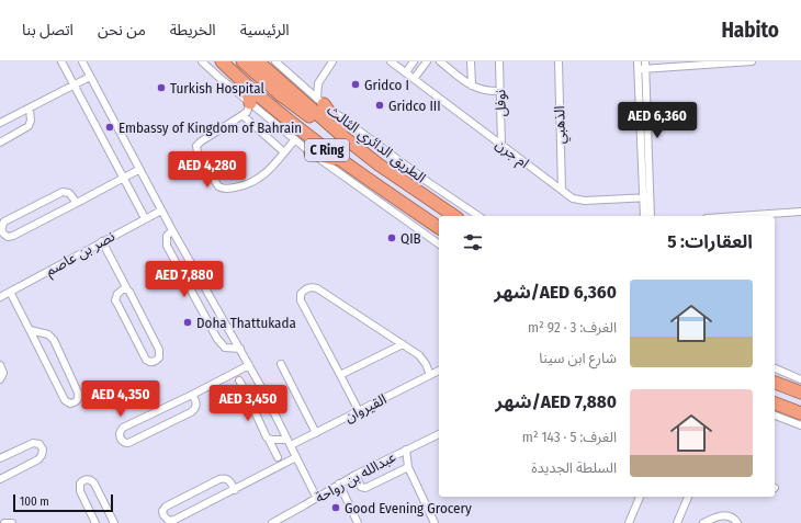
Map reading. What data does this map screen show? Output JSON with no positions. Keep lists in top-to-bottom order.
{
  "streets": {
    "highway": ["الطريق الدائري الثالث", "C Ring"],
    "street": [
      "نوفل",
      "الذهبي",
      "ام جرن",
      "نصر بن عاصم",
      "القيروان",
      "عبدالله بن رواحة"
    ]
  },
  "crossings": [
    ["نوفل", "ام جرن"],
    ["الذهبي", "ام جرن"]
  ],
  "places": [
    "Gridco I",
    "Turkish Hospital",
    "Gridco III",
    "Embassy of Kingdom of Bahrain",
    "QIB",
    "Doha Thattukada",
    "Good Evening Grocery"
  ],
  "scale_bar": "100 m",
  "page": {
    "header": "Habito",
    "nav": [
      "الرئيسية",
      "الخريطة",
      "من نحن",
      "اتصل بنا"
    ],
    "price": [
      "AED 6,360",
      "AED 4,280",
      "AED 7,880",
      "AED 4,350",
      "AED 3,450"
    ],
    "heading": "العقارات: 5",
    "list": [
      {
        "name": "AED 6,360/شهر",
        "note": "الغرف: 3 · 92 m² · شارع ابن سينا"
      },
      {
        "name": "AED 7,880/شهر",
        "note": "الغرف: 5 · 143 m² · السلطة الجديدة"
      }
    ],
    "scale": "100 m"
  }
}
